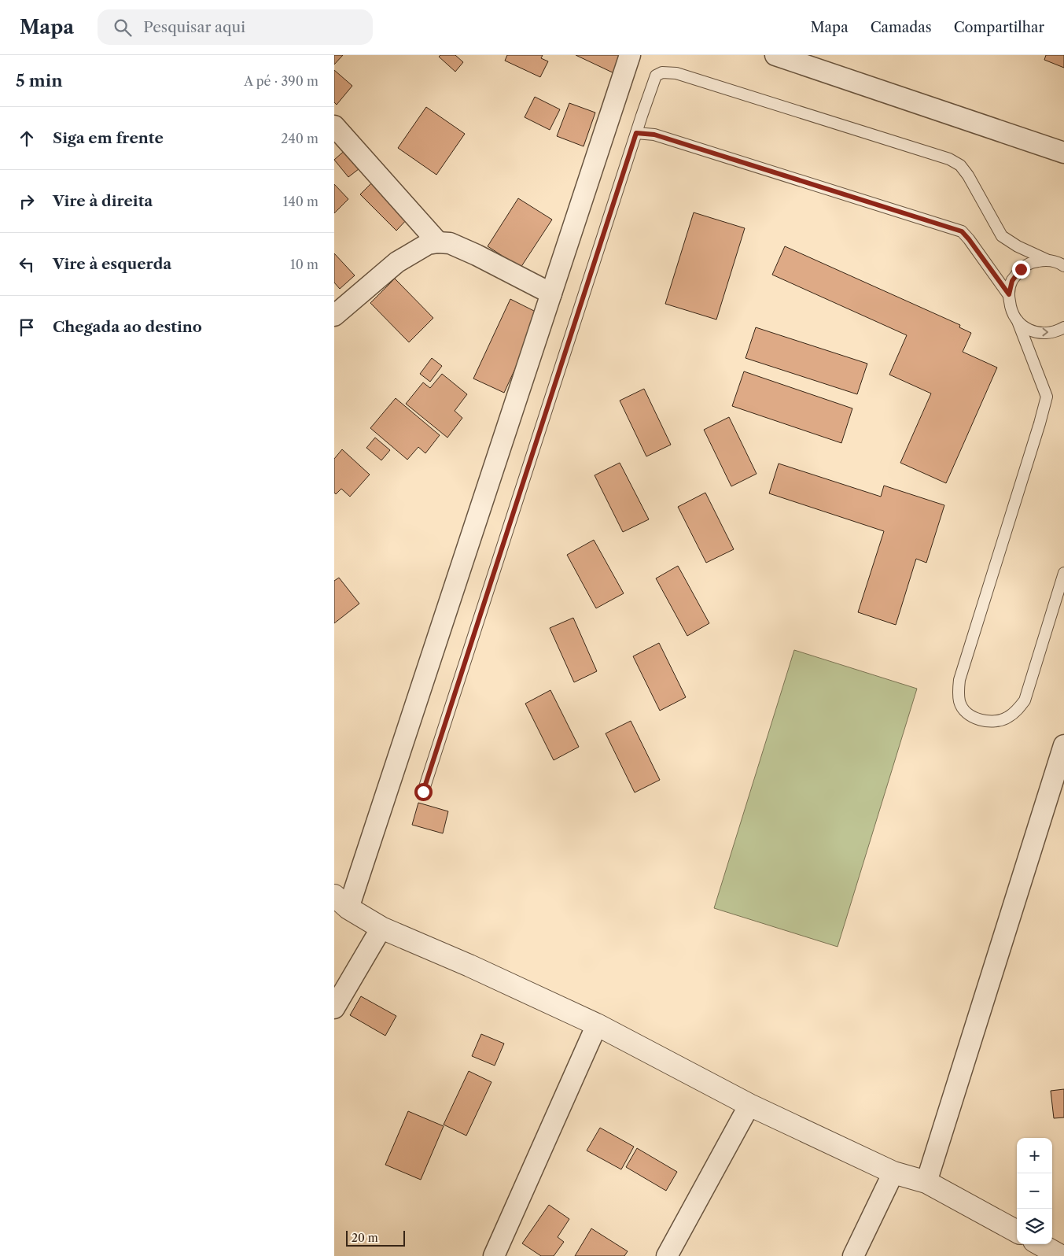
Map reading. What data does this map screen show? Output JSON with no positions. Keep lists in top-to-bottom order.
{
  "scale_bar": "20 m",
  "page": {
    "header": "Mapa",
    "search": "Pesquisar aqui",
    "nav": ["Mapa", "Camadas", "Compartilhar"],
    "heading": ["5 min", "A pé · 390 m"],
    "list": [
      ["Siga em frente", "240 m"],
      ["Vire à direita", "140 m"],
      ["Vire à esquerda", "10 m"],
      "Chegada ao destino"
    ],
    "map_buttons": ["+", "−"],
    "scale": "20 m"
  }
}
